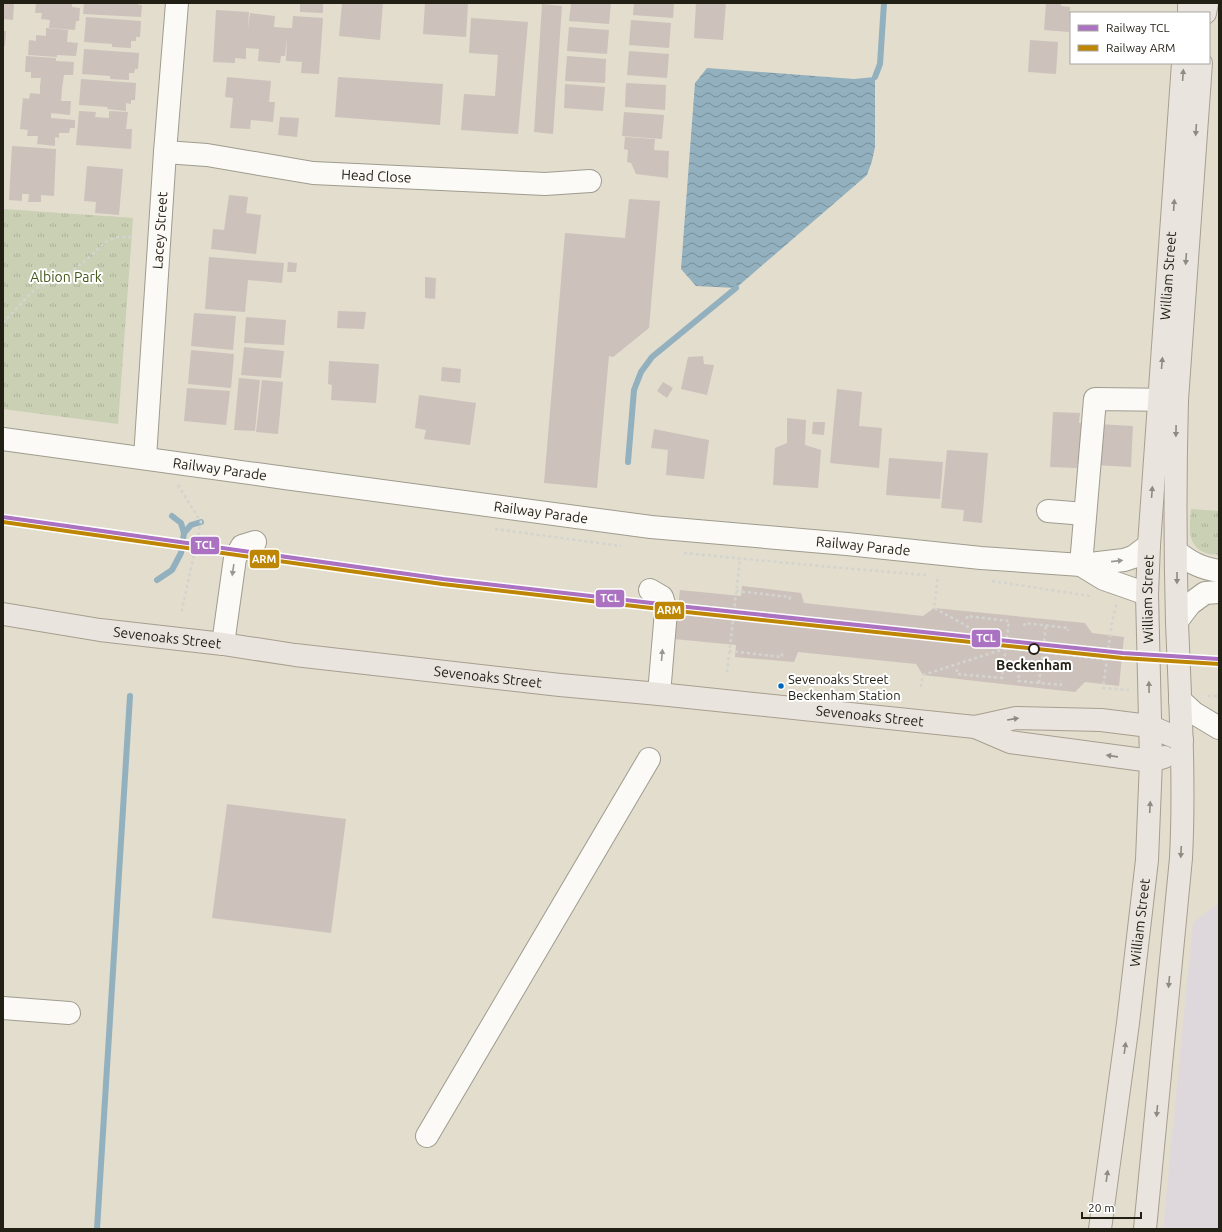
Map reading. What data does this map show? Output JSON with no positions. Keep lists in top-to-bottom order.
{
  "streets": {
    "main road": ["William Street", "Sevenoaks Street"],
    "street": ["Head Close", "Lacey Street", "Railway Parade"]
  },
  "crossings": [
    ["Head Close", "Lacey Street"],
    ["Lacey Street", "Railway Parade"],
    ["William Street", "Railway Parade"],
    ["William Street", "Sevenoaks Street"]
  ],
  "parks": ["Albion Park"],
  "places": ["Beckenham", "Sevenoaks Street Beckenham Station"],
  "lines": ["rail line TCL", "rail line ARM"],
  "legend": ["Railway TCL", "Railway ARM"],
  "scale_bar": "20 m"
}
